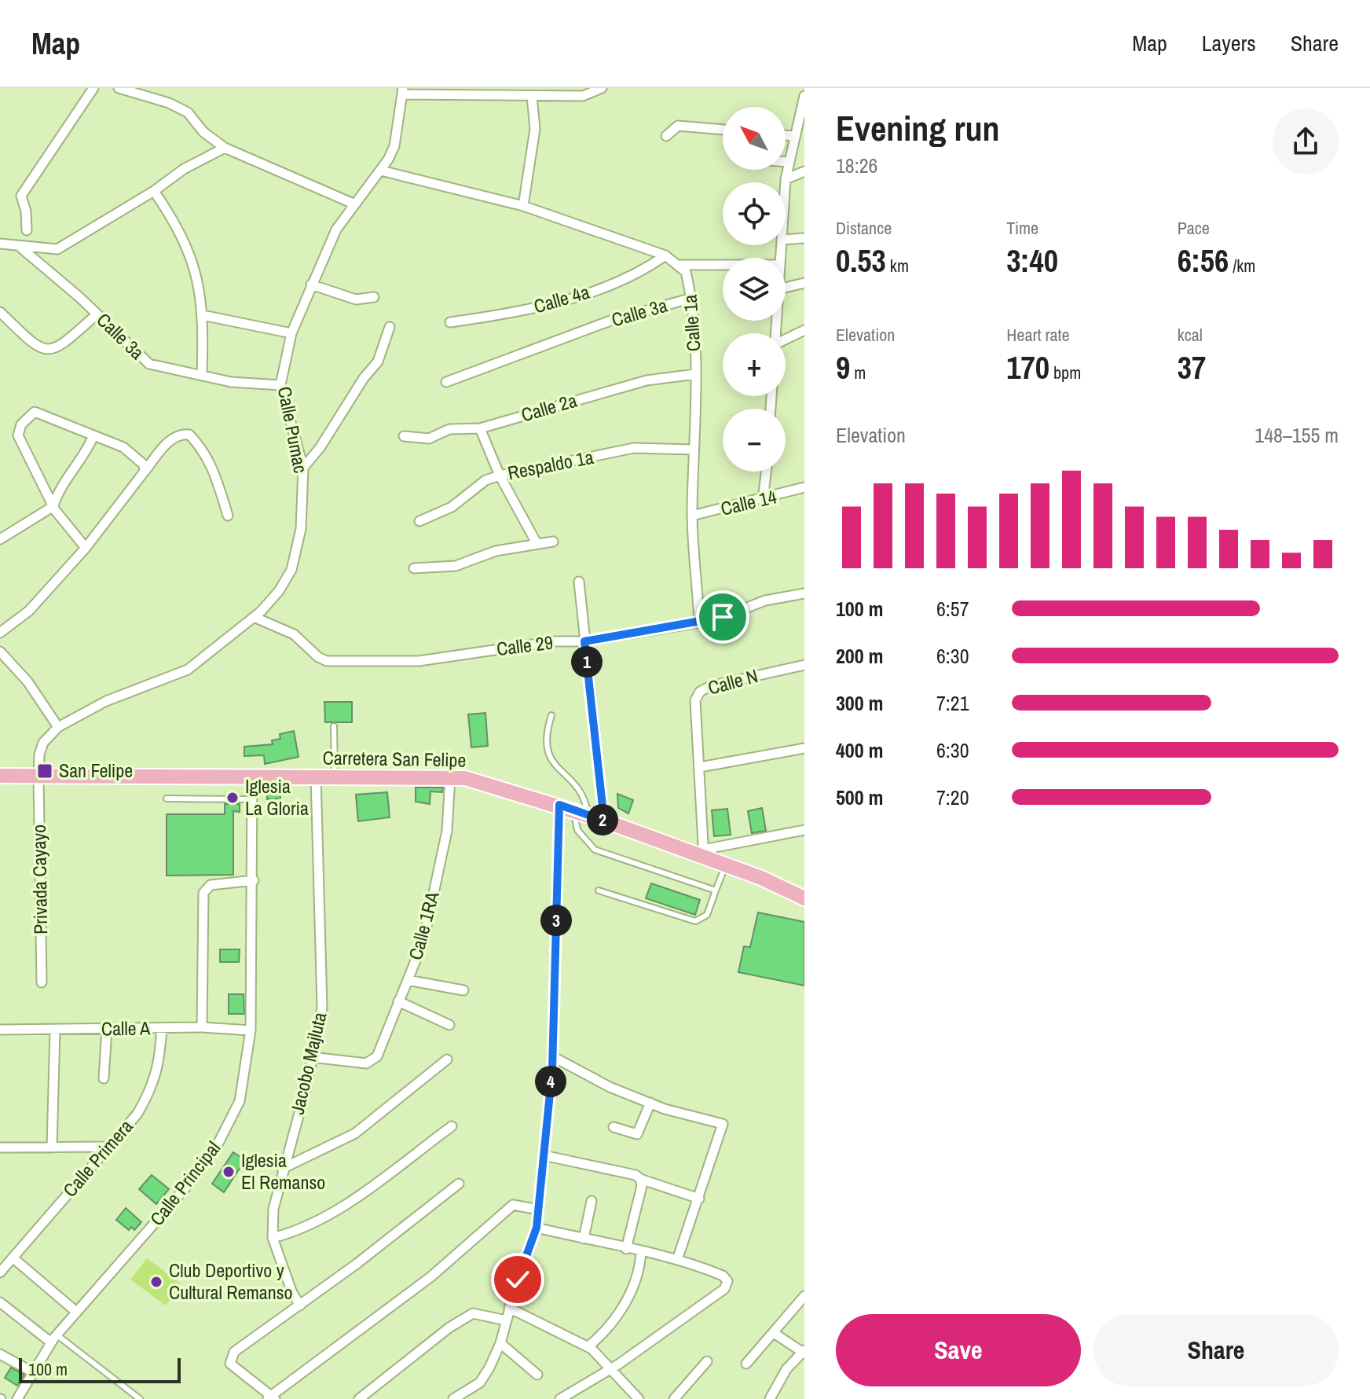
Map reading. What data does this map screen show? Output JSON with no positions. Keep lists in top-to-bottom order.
{
  "streets": {
    "main road": ["Carretera San Felipe"],
    "street": [
      "Calle 4a",
      "Calle 3a",
      "Calle 1a",
      "Calle 2a",
      "Calle Pumac",
      "Respaldo 1a",
      "Calle 14",
      "Calle 29",
      "Calle N",
      "Privada Cayayo",
      "Calle 1RA",
      "Calle A",
      "Jacobo Majluta",
      "Calle Primera",
      "Calle Principal"
    ]
  },
  "crossings": [
    ["Calle 3a", "Calle 1a"],
    ["Calle 3a", "Calle Pumac"],
    ["Calle 1a", "Calle 2a"],
    ["Calle 1a", "Respaldo 1a"],
    ["Calle 1a", "Calle 14"],
    ["Calle 1a", "Calle 29"],
    ["Calle Pumac", "Calle 29"],
    ["Calle Pumac", "Carretera San Felipe"],
    ["Calle Pumac", "Privada Cayayo"],
    ["Calle N", "Carretera San Felipe"],
    ["Carretera San Felipe", "Privada Cayayo"],
    ["Carretera San Felipe", "Calle 1RA"],
    ["Carretera San Felipe", "Jacobo Majluta"],
    ["Carretera San Felipe", "Calle Principal"],
    ["Calle 1RA", "Jacobo Majluta"],
    ["Calle A", "Calle Primera"],
    ["Calle A", "Calle Principal"]
  ],
  "places": {
    "transit": ["San Felipe"],
    "other": ["Iglesia La Gloria", "Iglesia El Remanso", "Club Deportivo y Cultural Remanso"]
  },
  "scale_bar": "100 m",
  "north": "top left",
  "page": {
    "header": "Map",
    "nav": ["Map", "Layers", "Share"],
    "heading": ["Evening run", "18:26"],
    "map_buttons": ["+", "−"],
    "stats": [
      ["Distance", "0.53 km"],
      ["Time", "3:40"],
      ["Pace", "6:56 /km"],
      ["Elevation", "9 m"],
      ["Heart rate", "170 bpm"],
      ["kcal", "37"]
    ],
    "chart": ["Elevation", "148–155 m"],
    "list": [
      {
        "name": "100 m",
        "note": "6:57"
      },
      {
        "name": "200 m",
        "note": "6:30"
      },
      {
        "name": "300 m",
        "note": "7:21"
      },
      {
        "name": "400 m",
        "note": "6:30"
      },
      {
        "name": "500 m",
        "note": "7:20"
      }
    ],
    "pins": [
      "1",
      "2",
      "3",
      "4"
    ],
    "buttons": ["Save", "Share"],
    "scale": "100 m"
  }
}
